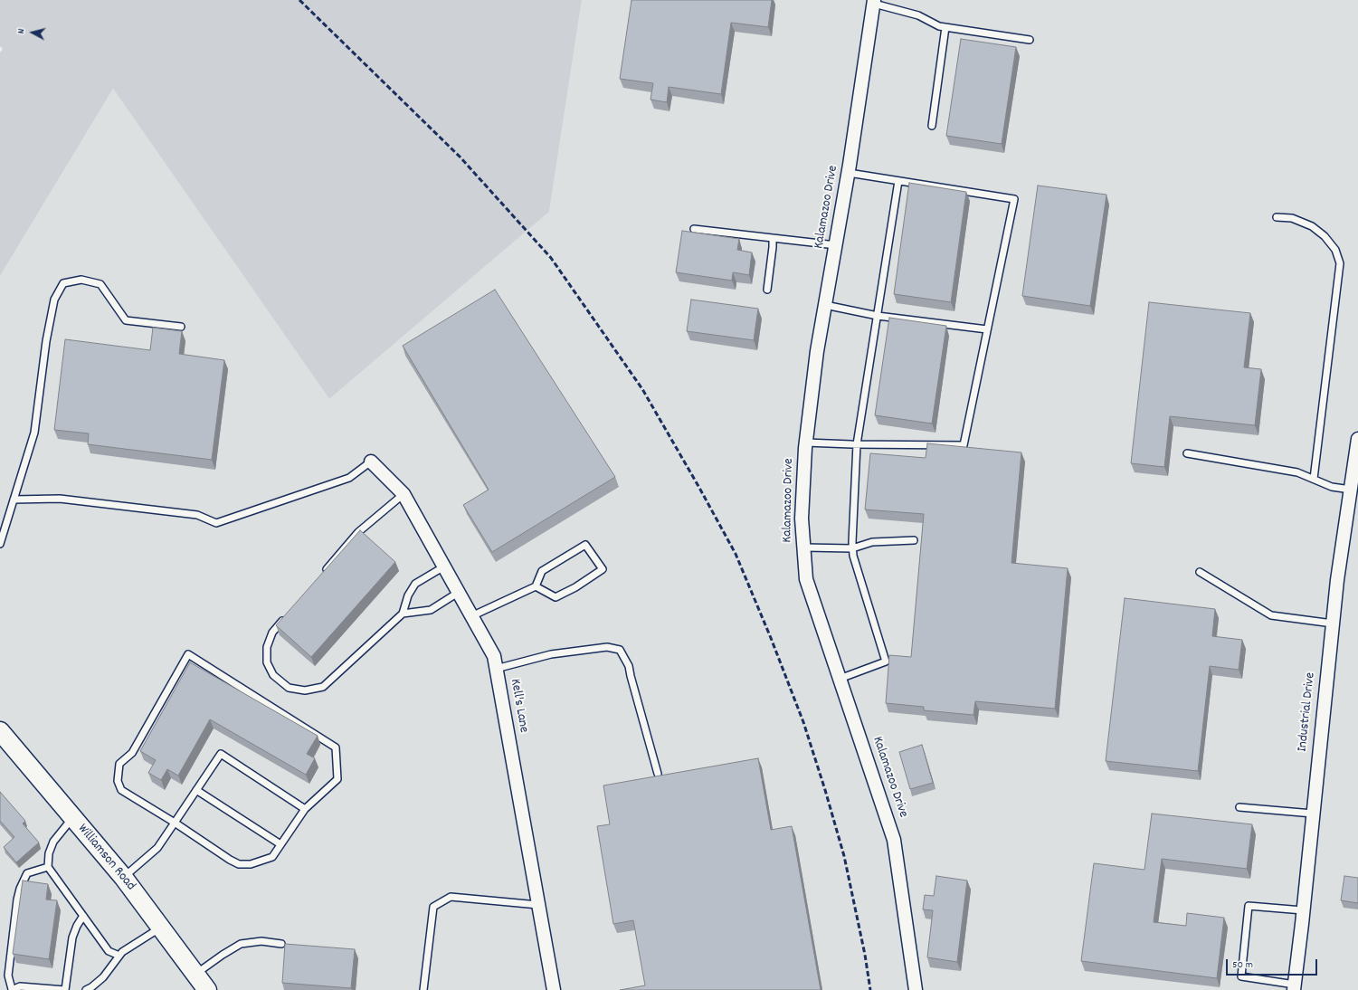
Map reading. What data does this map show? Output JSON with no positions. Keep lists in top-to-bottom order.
{
  "streets": {
    "main road": ["Williamson Road"],
    "street": ["Kalamazoo Drive", "Kell's Lane", "Industrial Drive"]
  },
  "scale_bar": "50 m",
  "north": "left"
}
